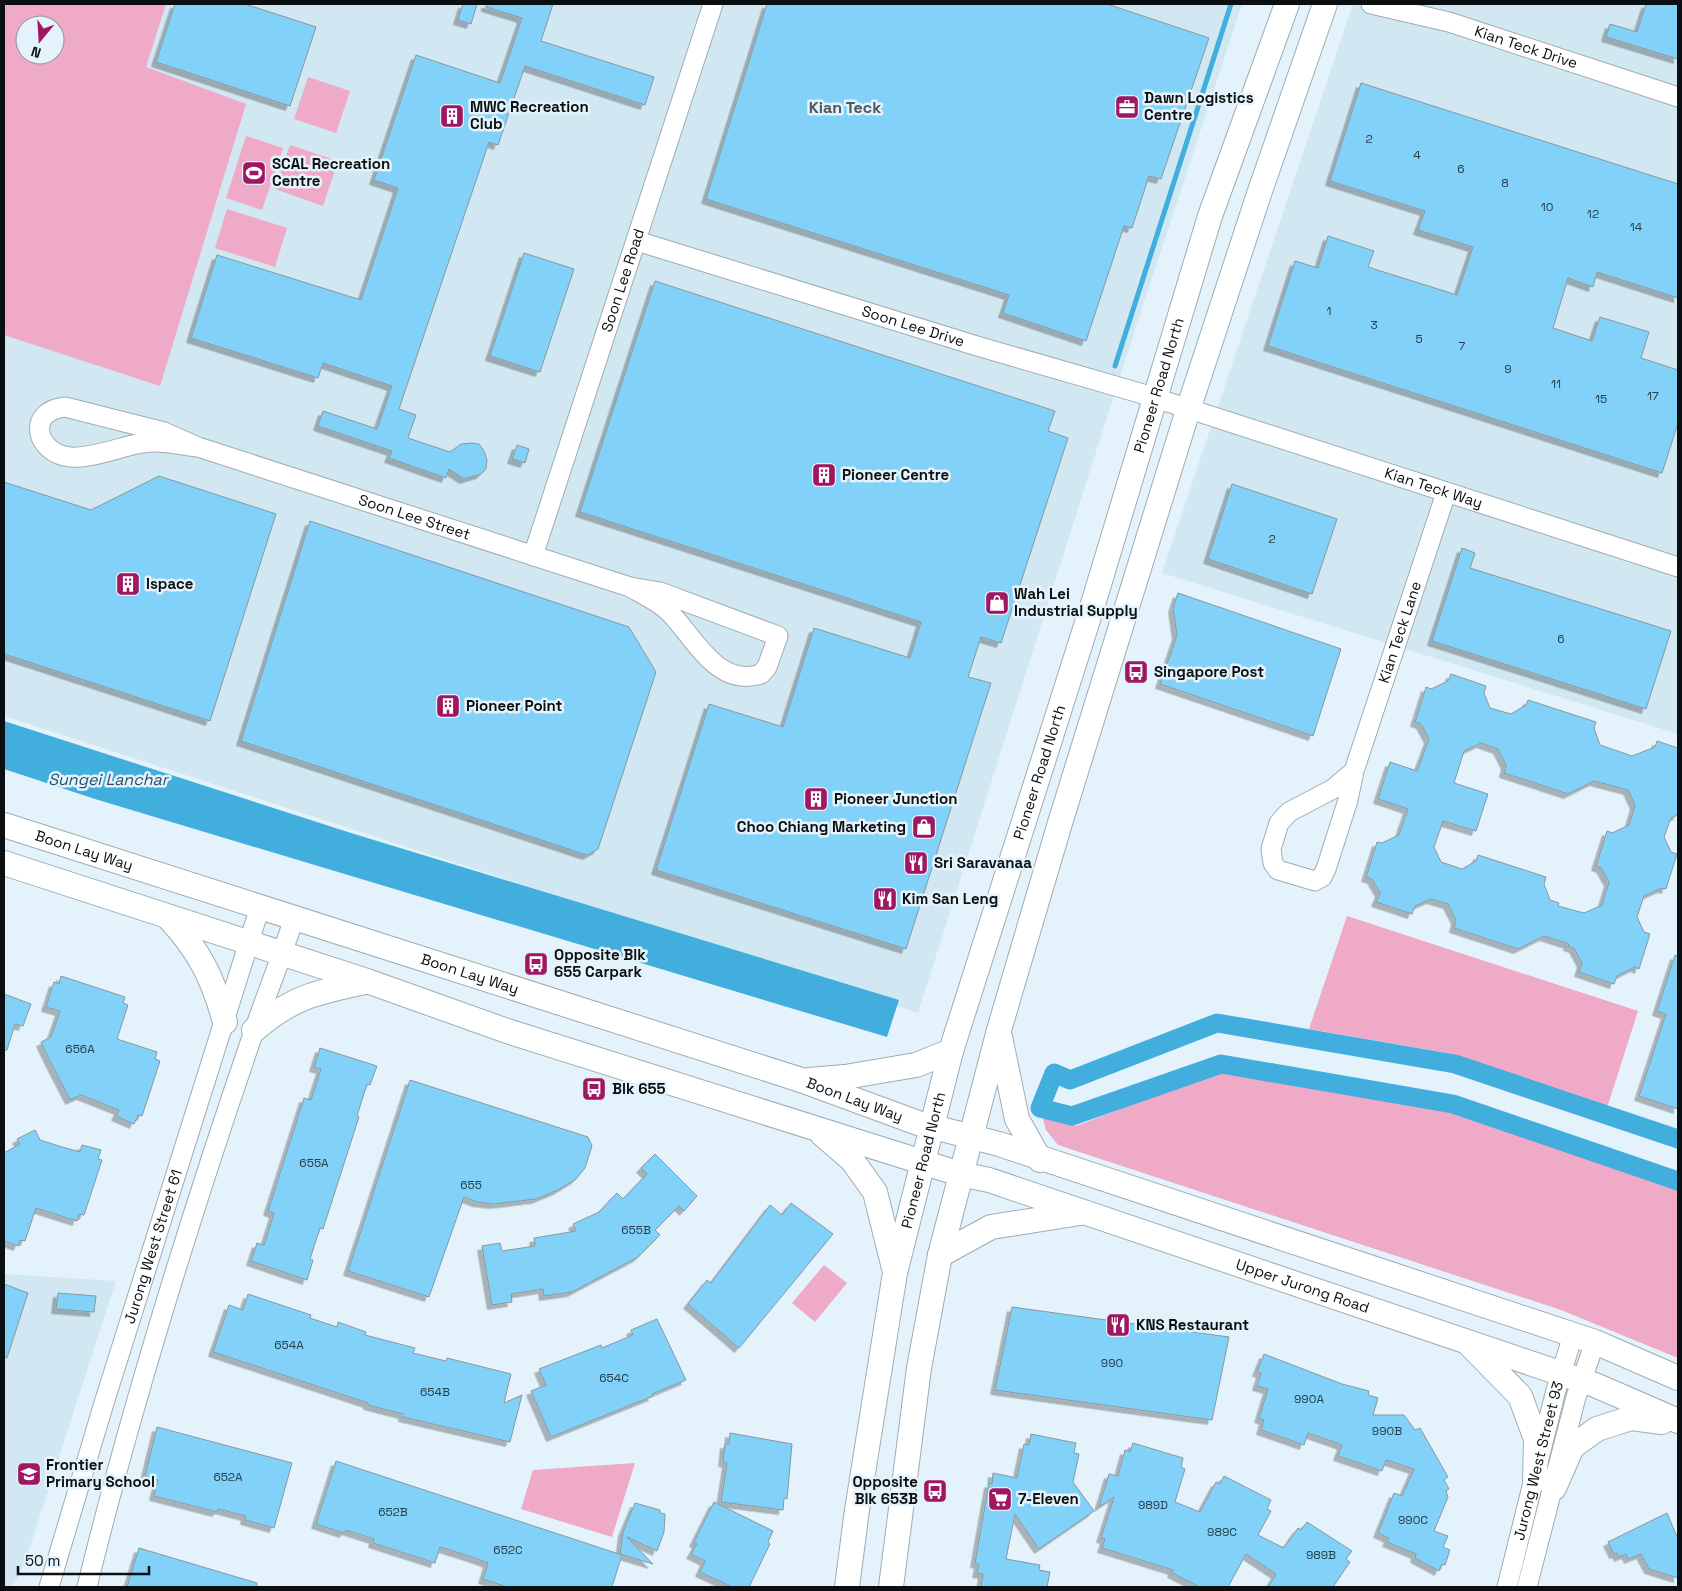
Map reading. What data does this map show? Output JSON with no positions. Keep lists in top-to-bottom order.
{
  "streets": {
    "main road": ["Pioneer Road North", "Boon Lay Way", "Upper Jurong Road"],
    "street": [
      "Kian Teck Drive",
      "Soon Lee Road",
      "Soon Lee Drive",
      "Kian Teck Way",
      "Soon Lee Street",
      "Kian Teck Lane",
      "Jurong West Street 61",
      "Jurong West Street 93"
    ]
  },
  "crossings": [
    ["Soon Lee Road", "Soon Lee Drive"],
    ["Soon Lee Road", "Soon Lee Street"],
    ["Soon Lee Drive", "Pioneer Road North"],
    ["Soon Lee Drive", "Kian Teck Way"],
    ["Pioneer Road North", "Boon Lay Way"],
    ["Pioneer Road North", "Upper Jurong Road"],
    ["Kian Teck Way", "Kian Teck Lane"],
    ["Boon Lay Way", "Jurong West Street 61"],
    ["Upper Jurong Road", "Jurong West Street 93"]
  ],
  "districts": ["Kian Teck"],
  "water": ["Sungei Lanchar"],
  "places": {
    "office": ["Dawn Logistics Centre"],
    "building": [
      "MWC Recreation Club",
      "Pioneer Centre",
      "Ispace",
      "Pioneer Point",
      "Pioneer Junction"
    ],
    "sports": ["SCAL Recreation Centre"],
    "shop": ["Wah Lei Industrial Supply", "Choo Chiang Marketing"],
    "bus stop": [
      "Singapore Post",
      "Opposite Blk 655 Carpark",
      "Blk 655",
      "Opposite Blk 653B"
    ],
    "restaurant": ["Sri Saravanaa", "Kim San Leng", "KNS Restaurant"],
    "school or university": ["Frontier Primary School"],
    "supermarket": ["7-Eleven"]
  },
  "house_numbers": [
    "2",
    "4",
    "6",
    "8",
    "10",
    "12",
    "14",
    "1",
    "3",
    "5",
    "7",
    "9",
    "11",
    "17",
    "15",
    "2",
    "6",
    "656A",
    "655A",
    "655",
    "655B",
    "654A",
    "990",
    "654C",
    "654B",
    "990A",
    "990B",
    "652A",
    "989D",
    "652B",
    "990C",
    "989C",
    "652C",
    "989B"
  ],
  "scale_bar": "50 m",
  "north": "bottom"
}
